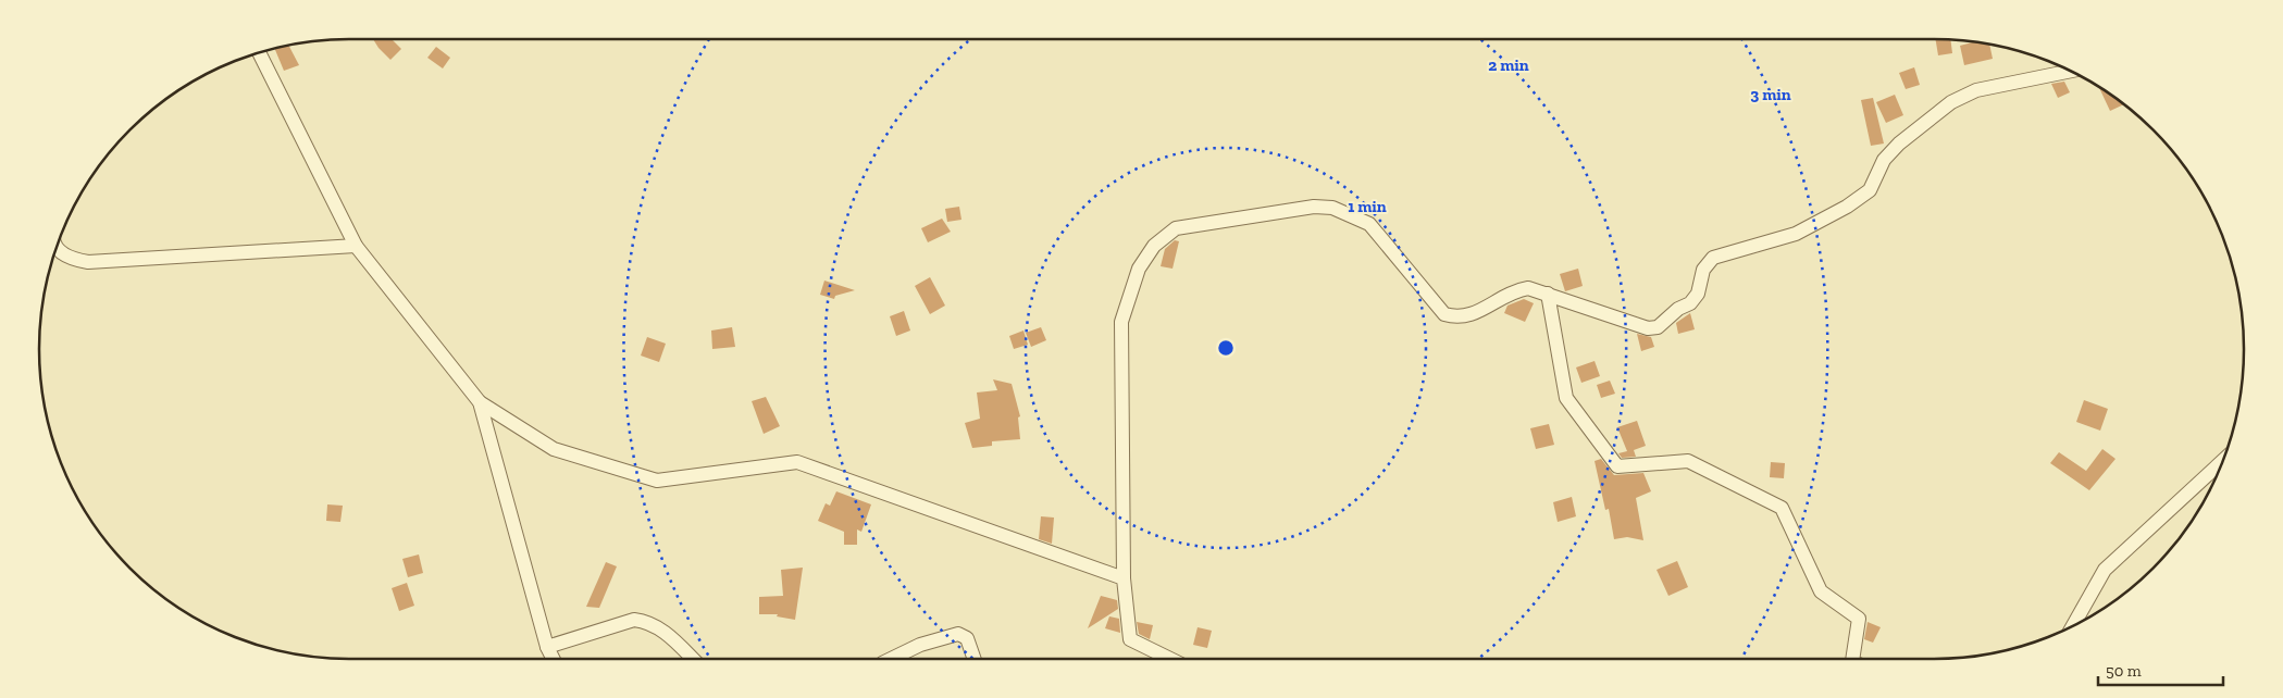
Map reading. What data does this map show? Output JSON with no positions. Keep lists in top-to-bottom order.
{
  "scale_bar": "50 m",
  "rings": ["2 min", "3 min", "1 min"]
}
